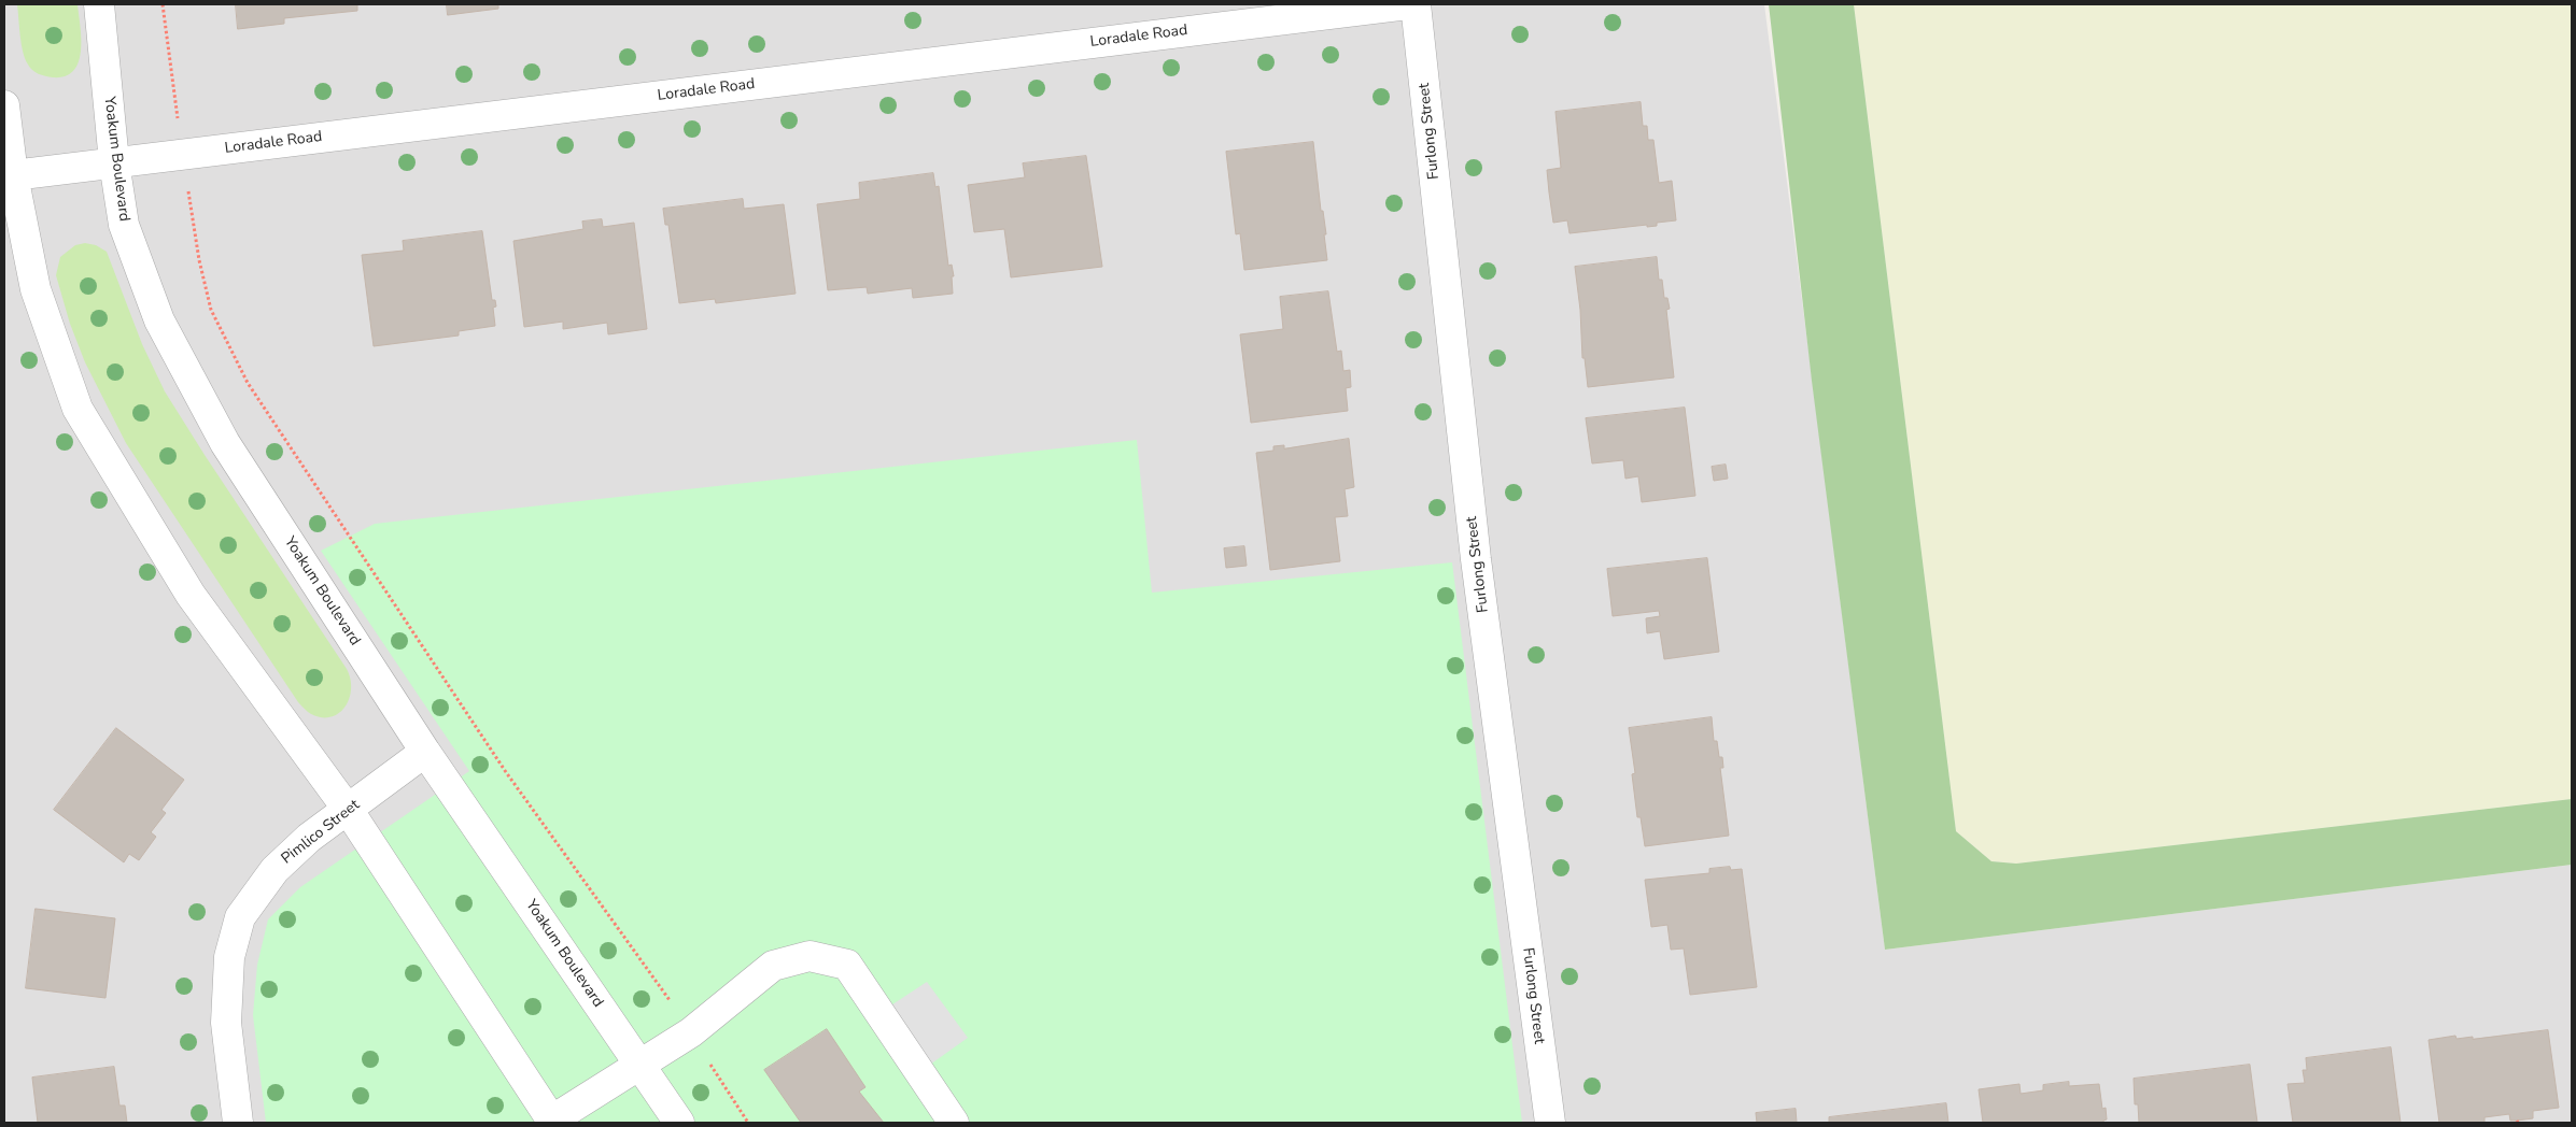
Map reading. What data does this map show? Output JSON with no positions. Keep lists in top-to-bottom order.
{
  "streets": {
    "street": [
      "Loradale Road",
      "Furlong Street",
      "Yoakum Boulevard",
      "Pimlico Street"
    ]
  },
  "crossings": [
    ["Loradale Road", "Yoakum Boulevard"],
    ["Yoakum Boulevard", "Pimlico Street"]
  ]
}
